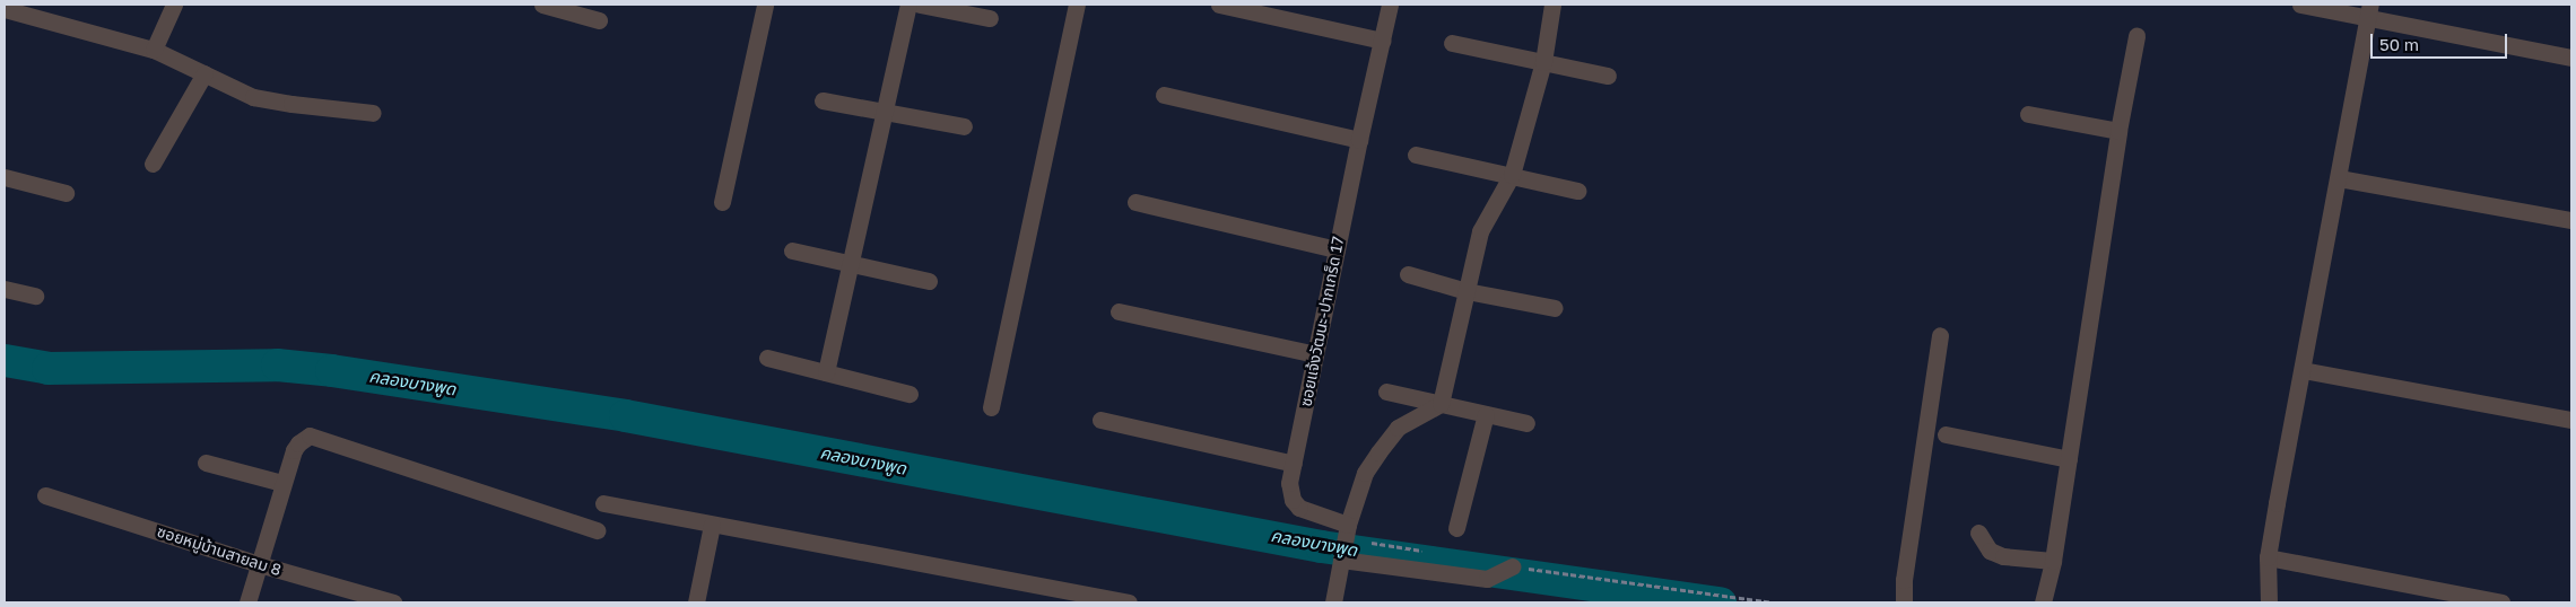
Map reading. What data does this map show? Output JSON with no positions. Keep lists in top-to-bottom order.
{
  "streets": {
    "street": ["ซอยแจ้งวัฒนะ-ปากเกร็ด 17", "ซอยหมู่บ้านสายลม 8"]
  },
  "water": ["คลองบางพูด"],
  "scale_bar": "50 m"
}
